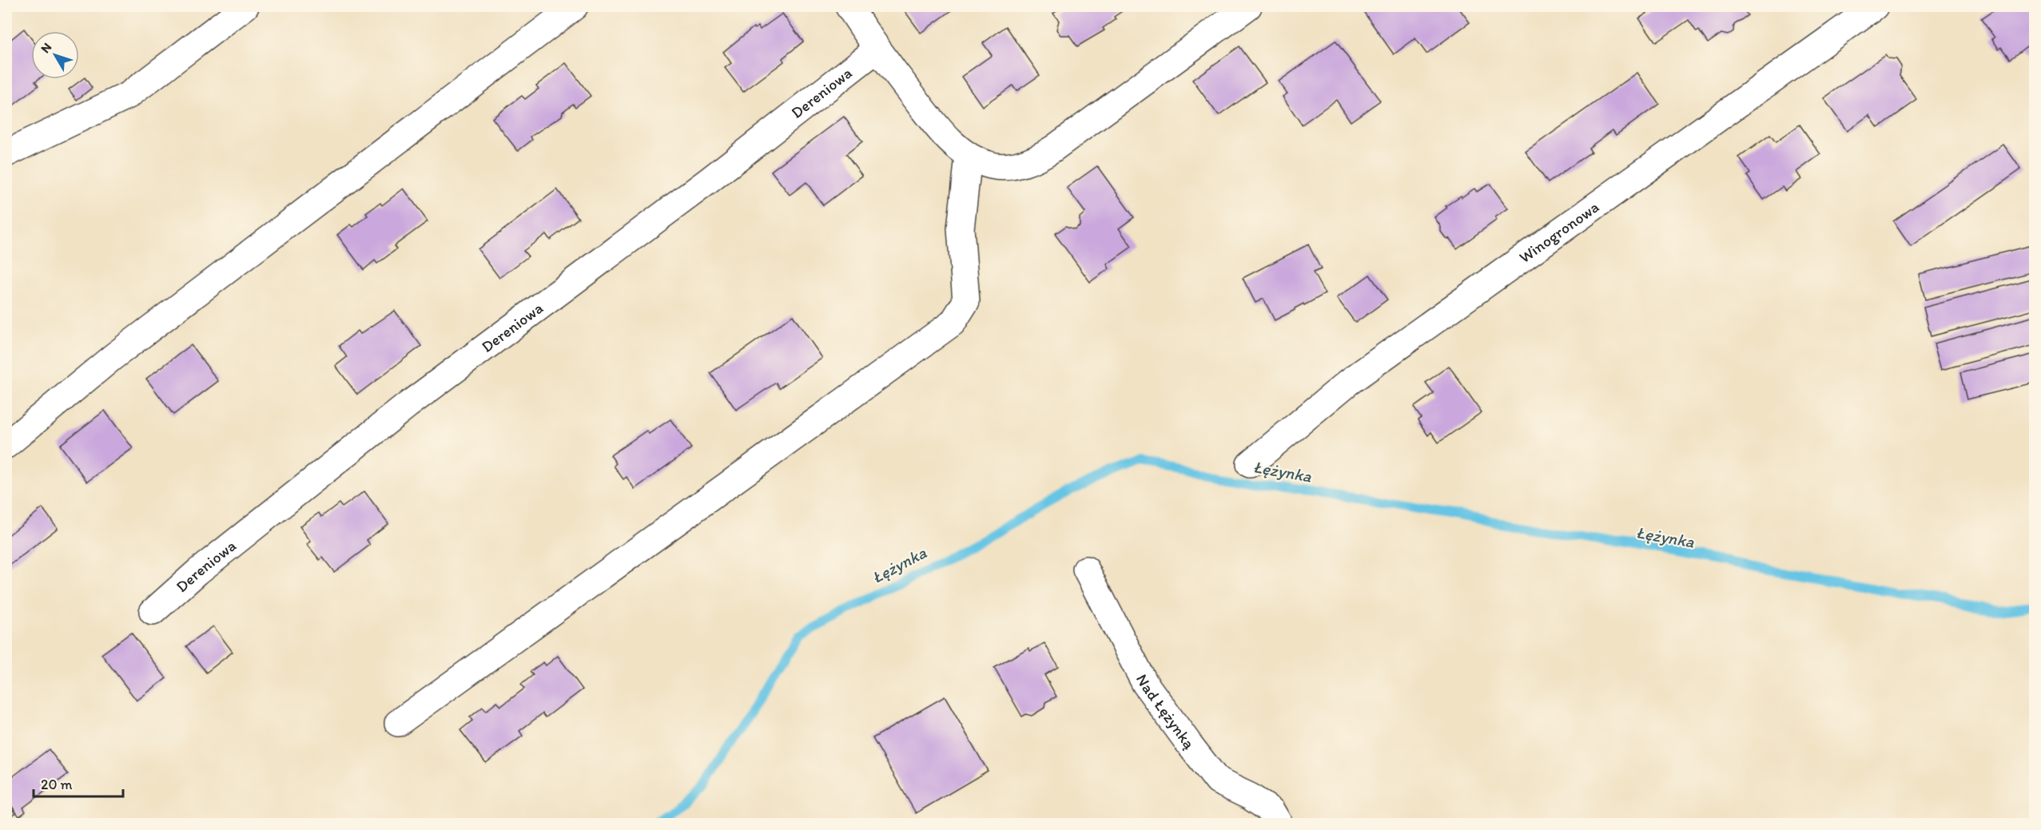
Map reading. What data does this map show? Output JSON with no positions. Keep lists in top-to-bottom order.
{
  "streets": {
    "street": ["Dereniowa", "Winogronowa", "Nad Łężynką"]
  },
  "water": ["Łężynka"],
  "scale_bar": "20 m",
  "north": "top left"
}
